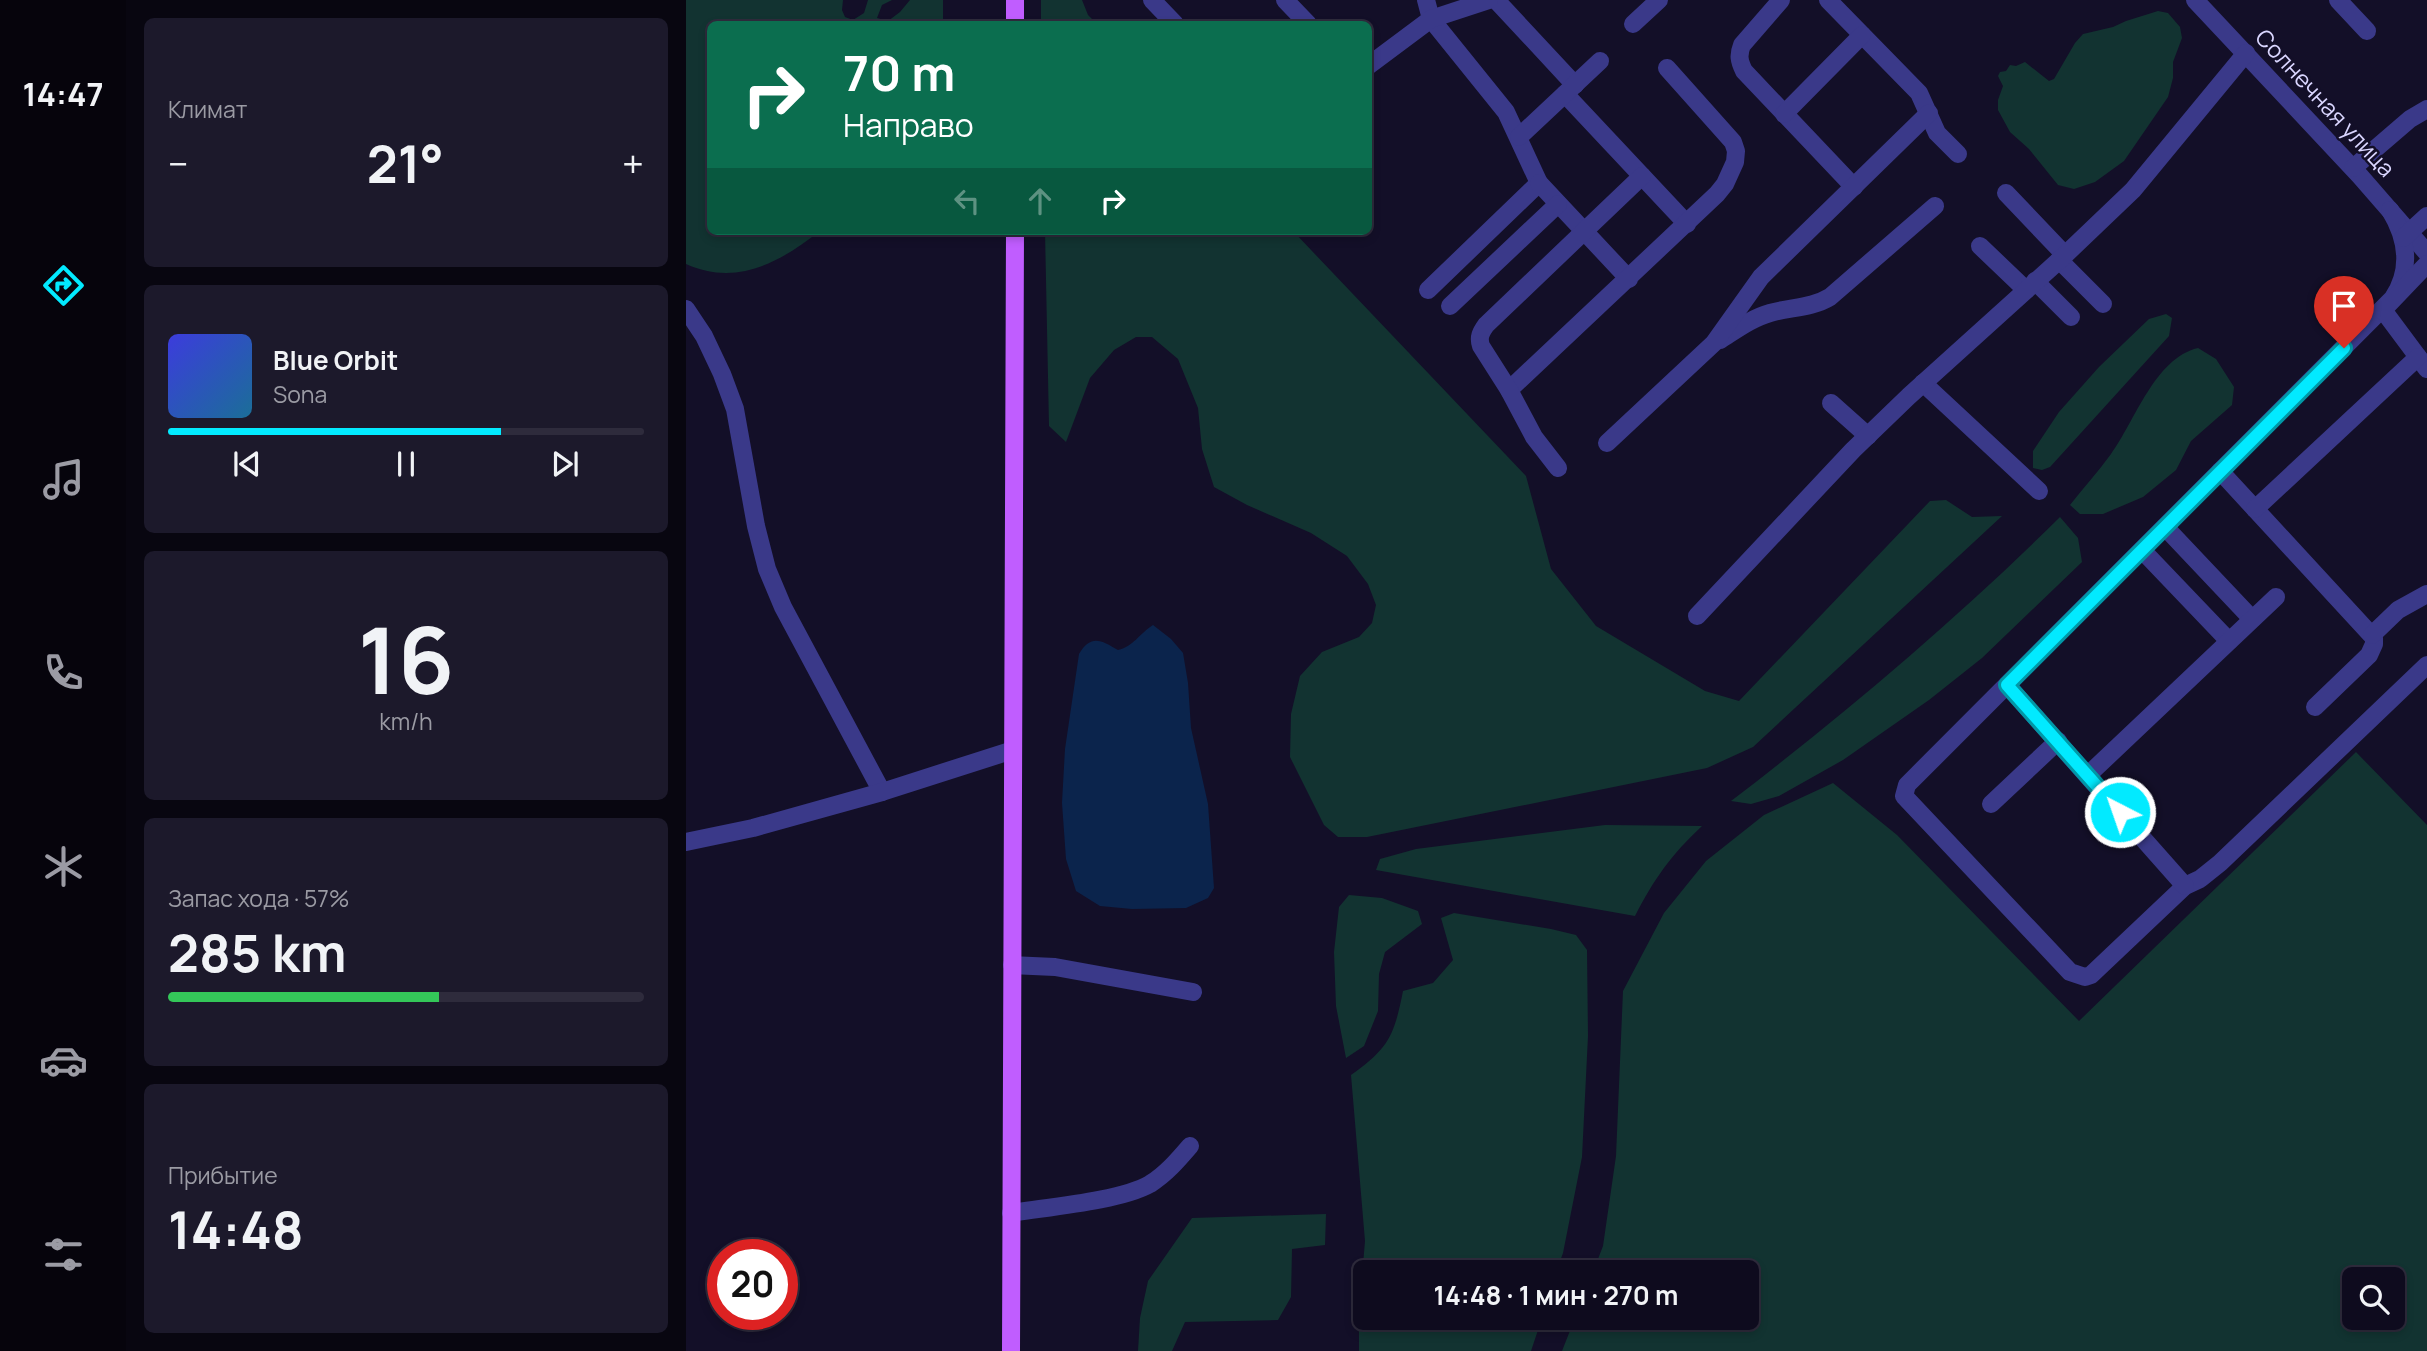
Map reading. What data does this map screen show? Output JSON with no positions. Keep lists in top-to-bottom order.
{
  "streets": {
    "street": ["Солнечная улица"]
  },
  "page": {
    "tabs": "14:47",
    "tile": [
      "Климат",
      ["16", "km/h"],
      ["Запас хода · 57%", "285 km"],
      ["Прибытие", "14:48"]
    ],
    "turn": ["70 m", "Направо"],
    "heat": ["−", "21°", "+"],
    "song": ["Blue Orbit", "Sona"],
    "limit": "20",
    "trip": "14:48 · 1 мин · 270 m"
  }
}
